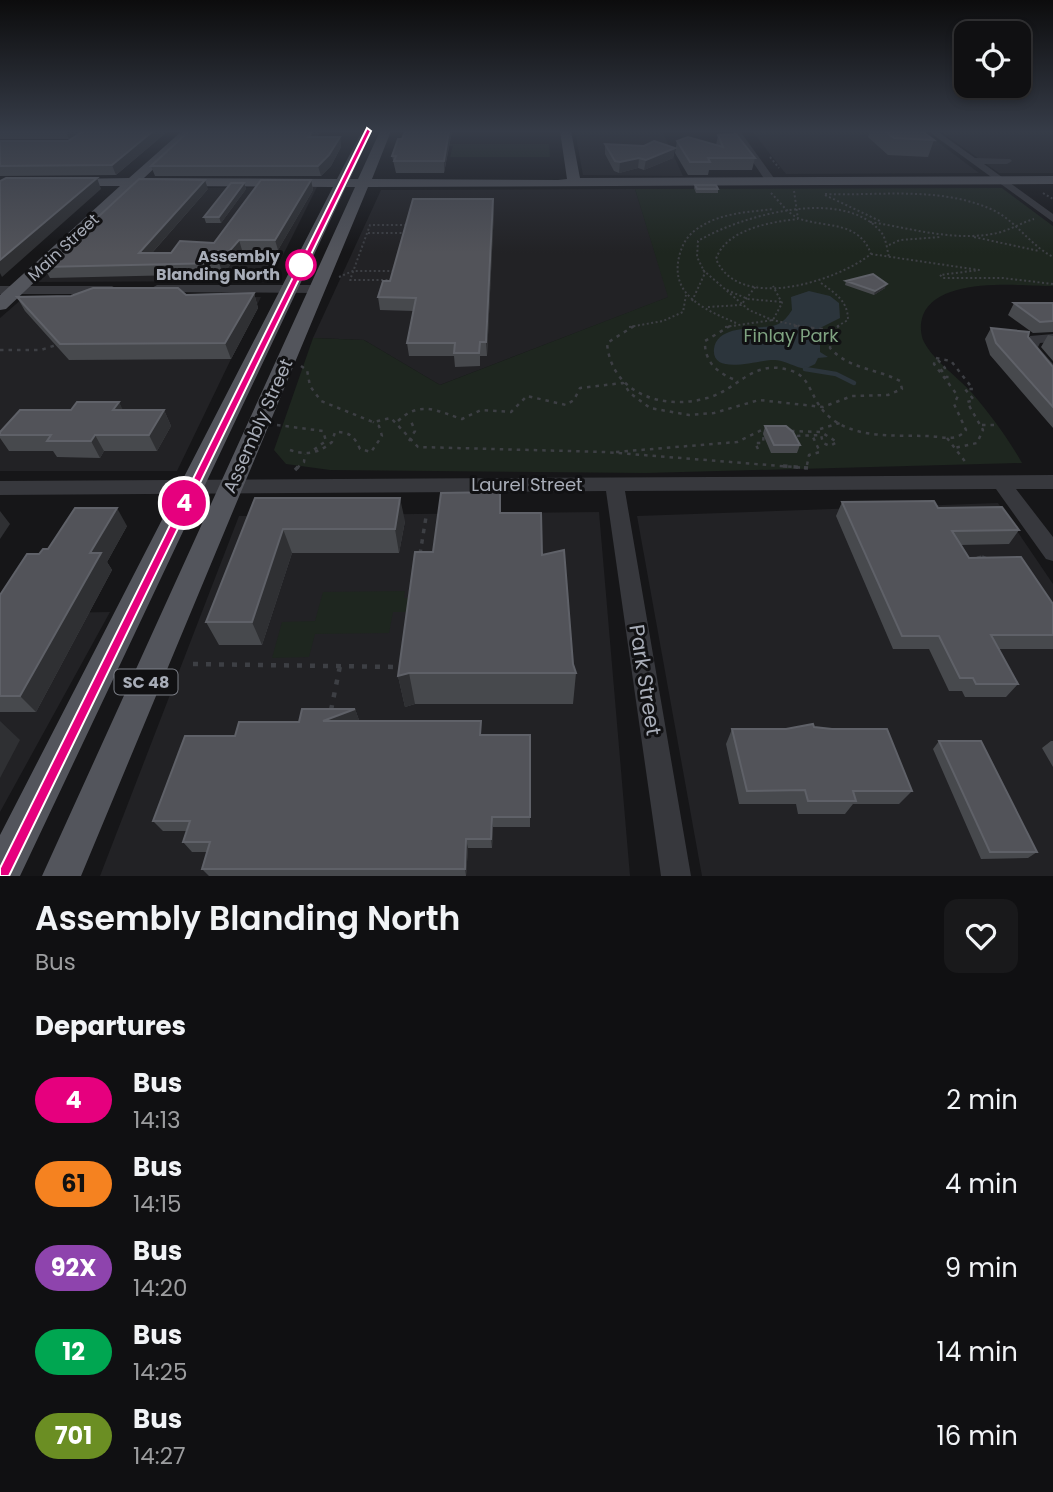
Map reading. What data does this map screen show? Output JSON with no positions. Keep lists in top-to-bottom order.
{
  "streets": {
    "main road": ["Main Street", "Assembly Street", "SC 48"],
    "street": ["Laurel Street", "Park Street"]
  },
  "crossings": [
    ["Assembly Street", "Laurel Street"],
    ["Laurel Street", "Park Street"]
  ],
  "parks": ["Finlay Park"],
  "places": ["Assembly Blanding North"],
  "lines": ["bus line 4"],
  "page": {
    "on_map": "4",
    "heading": [
      ["Assembly Blanding North", "Bus"],
      "Departures"
    ],
    "list": [
      {
        "mark": "4",
        "name": "Bus",
        "note": "14:13",
        "value": "2 min"
      },
      {
        "mark": "61",
        "name": "Bus",
        "note": "14:15",
        "value": "4 min"
      },
      {
        "mark": "92X",
        "name": "Bus",
        "note": "14:20",
        "value": "9 min"
      },
      {
        "mark": "12",
        "name": "Bus",
        "note": "14:25",
        "value": "14 min"
      },
      {
        "mark": "701",
        "name": "Bus",
        "note": "14:27",
        "value": "16 min"
      }
    ]
  }
}
